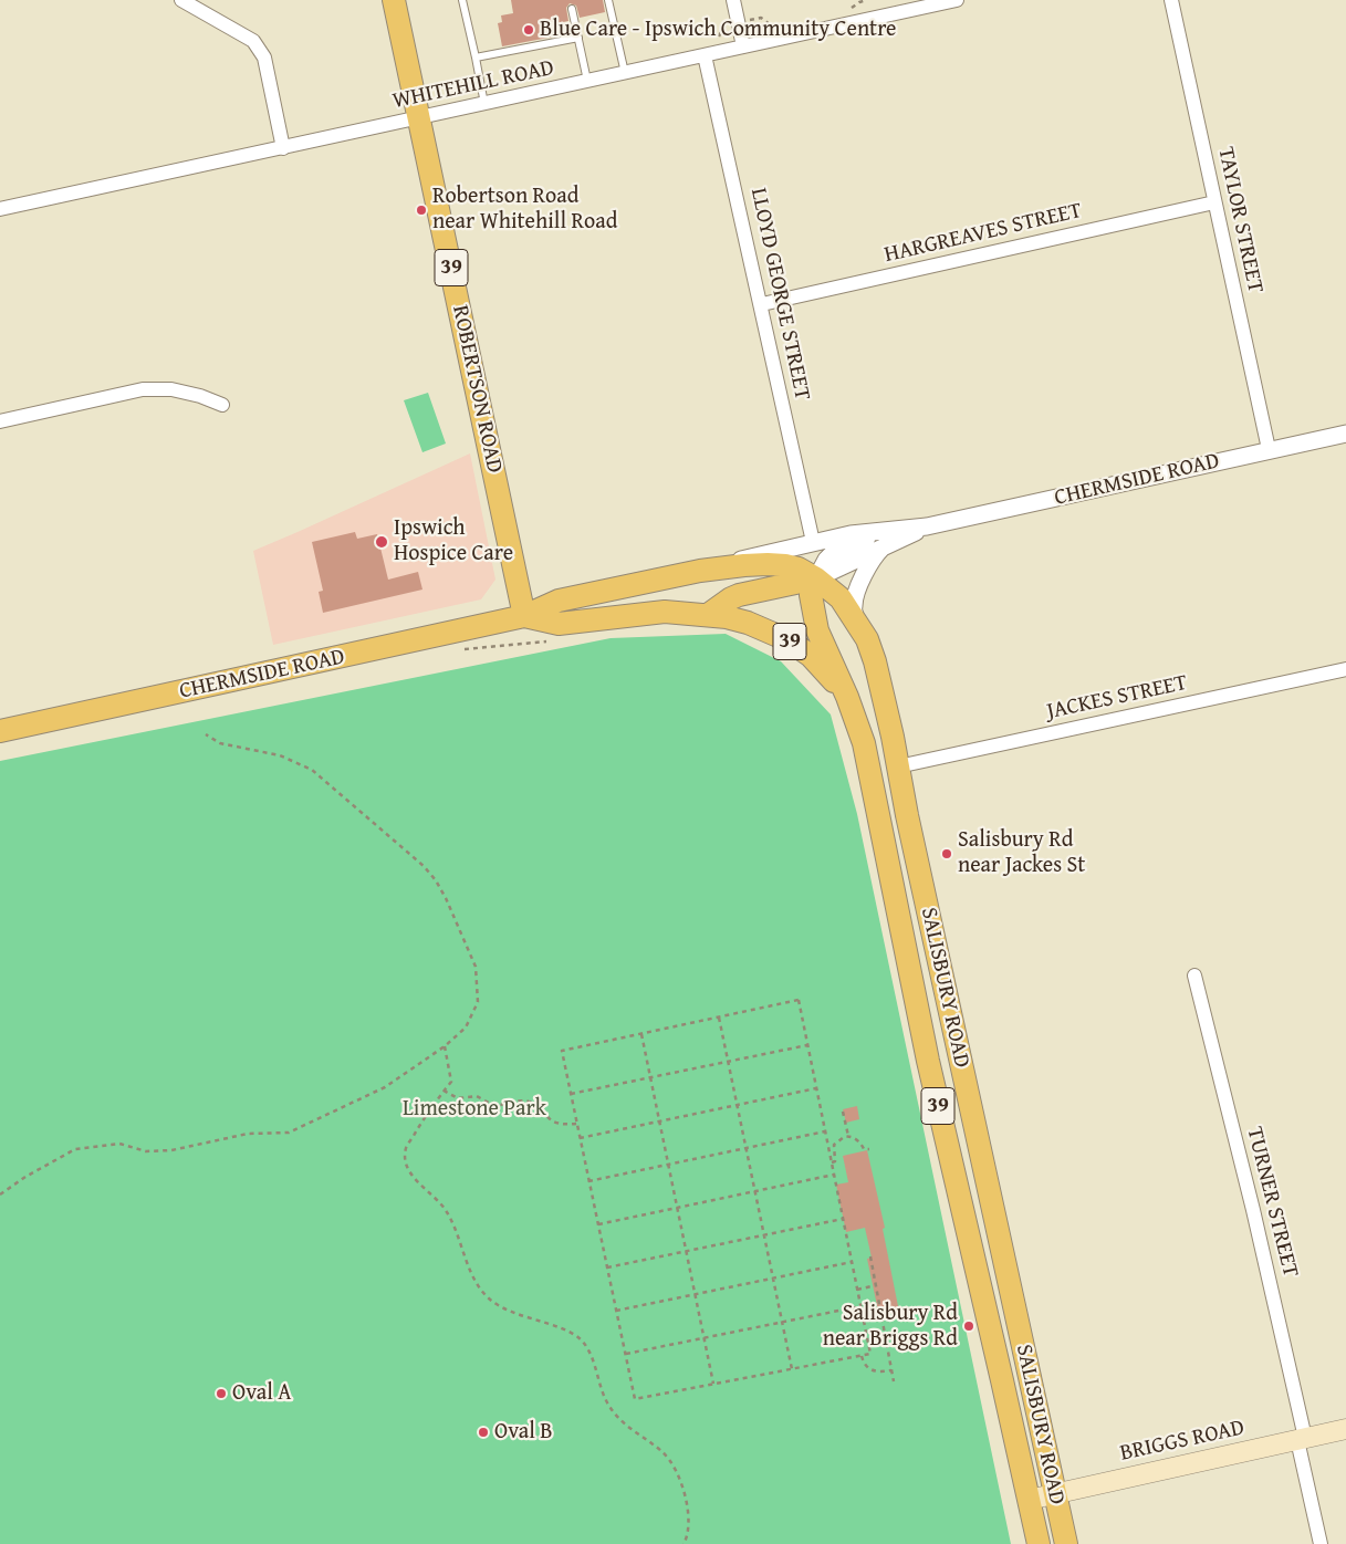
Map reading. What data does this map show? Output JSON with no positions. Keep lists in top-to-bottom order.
{
  "streets": {
    "main road": [
      "39",
      "ROBERTSON ROAD",
      "CHERMSIDE ROAD",
      "SALISBURY ROAD",
      "BRIGGS ROAD"
    ],
    "street": [
      "WHITEHILL ROAD",
      "TAYLOR STREET",
      "HARGREAVES STREET",
      "LLOYD GEORGE STREET",
      "JACKES STREET",
      "TURNER STREET"
    ]
  },
  "crossings": [
    ["WHITEHILL ROAD", "LLOYD GEORGE STREET"],
    ["WHITEHILL ROAD", "ROBERTSON ROAD"],
    ["TAYLOR STREET", "HARGREAVES STREET"],
    ["TAYLOR STREET", "CHERMSIDE ROAD"],
    ["HARGREAVES STREET", "LLOYD GEORGE STREET"],
    ["LLOYD GEORGE STREET", "CHERMSIDE ROAD"],
    ["ROBERTSON ROAD", "CHERMSIDE ROAD"],
    ["CHERMSIDE ROAD", "SALISBURY ROAD"],
    ["JACKES STREET", "SALISBURY ROAD"],
    ["SALISBURY ROAD", "BRIGGS ROAD"],
    ["TURNER STREET", "BRIGGS ROAD"]
  ],
  "parks": ["Limestone Park"],
  "places": [
    "Blue Care - Ipswich Community Centre",
    "Robertson Road near Whitehill Road",
    "Ipswich Hospice Care",
    "Salisbury Rd near Jackes St",
    "Salisbury Rd near Briggs Rd",
    "Oval A",
    "Oval B"
  ]
}
